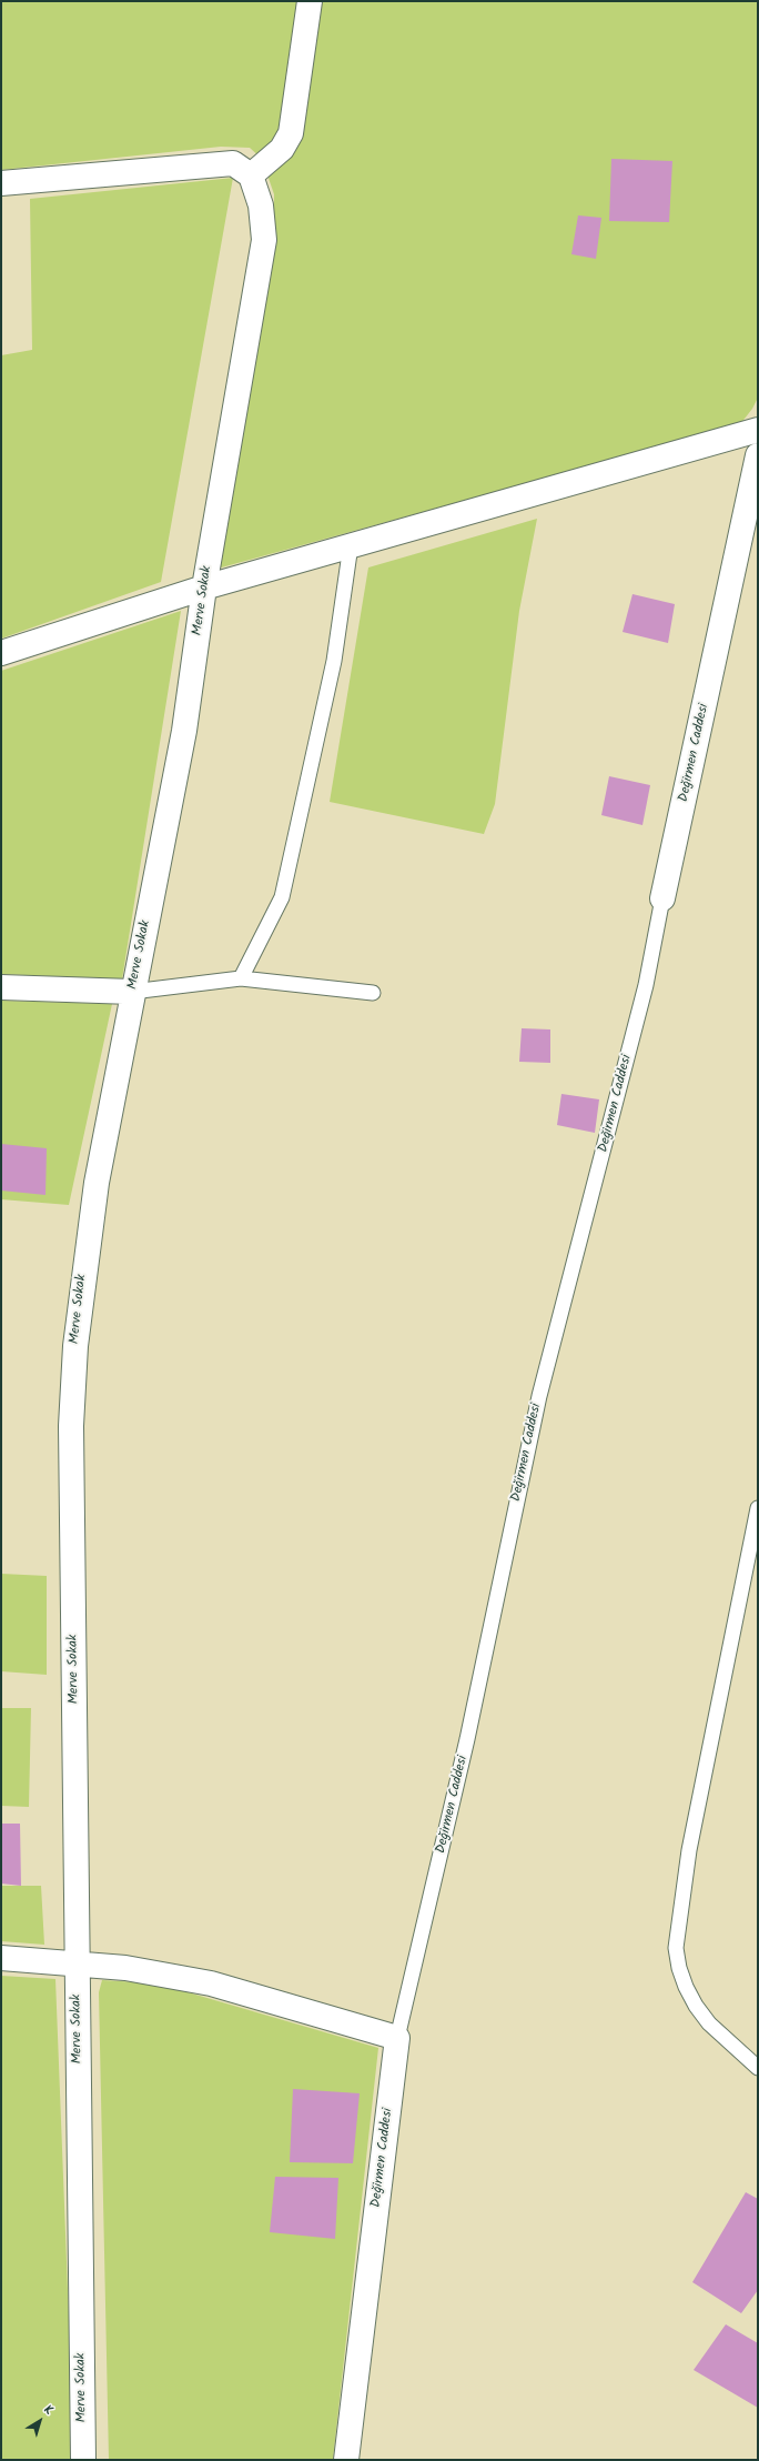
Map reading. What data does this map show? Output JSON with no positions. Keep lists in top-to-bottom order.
{
  "streets": {
    "street": ["Merve Sokak", "Değirmen Caddesi"]
  },
  "north": "top right"
}
